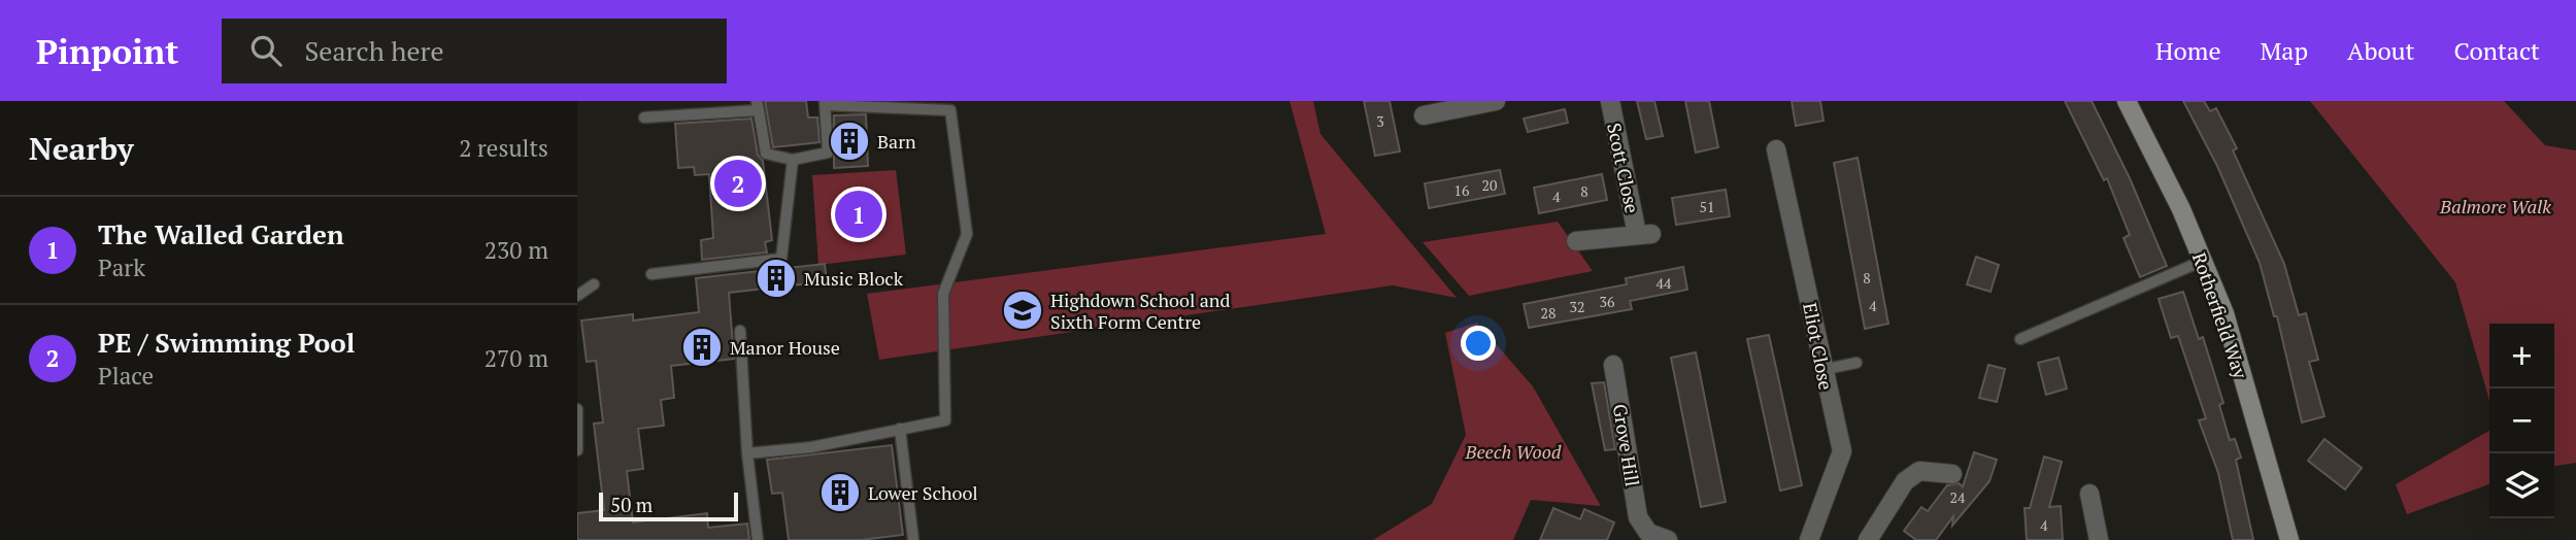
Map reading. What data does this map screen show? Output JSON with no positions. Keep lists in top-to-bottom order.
{
  "streets": {
    "street": [
      "Scott Close",
      "Rotherfield Way",
      "Eliot Close",
      "Grove Hill"
    ]
  },
  "parks": ["Balmore Walk", "Beech Wood"],
  "places": {
    "building": [
      "Barn",
      "Music Block",
      "Manor House",
      "Lower School"
    ],
    "school or university": ["Highdown School and Sixth Form Centre"]
  },
  "house_numbers": [
    "3",
    "20",
    "16",
    "8",
    "4",
    "51",
    "8",
    "44",
    "36",
    "4",
    "32",
    "28",
    "24",
    "4"
  ],
  "scale_bar": "50 m",
  "page": {
    "header": "Pinpoint",
    "search": "Search here",
    "nav": [
      "Home",
      "Map",
      "About",
      "Contact"
    ],
    "heading": ["Nearby", "2 results"],
    "pins": ["2", "1"],
    "list": [
      {
        "mark": "1",
        "name": "The Walled Garden",
        "note": "Park",
        "value": "230 m"
      },
      {
        "mark": "2",
        "name": "PE / Swimming Pool",
        "note": "Place",
        "value": "270 m"
      }
    ],
    "map_buttons": ["+", "−"],
    "scale": "50 m"
  }
}
